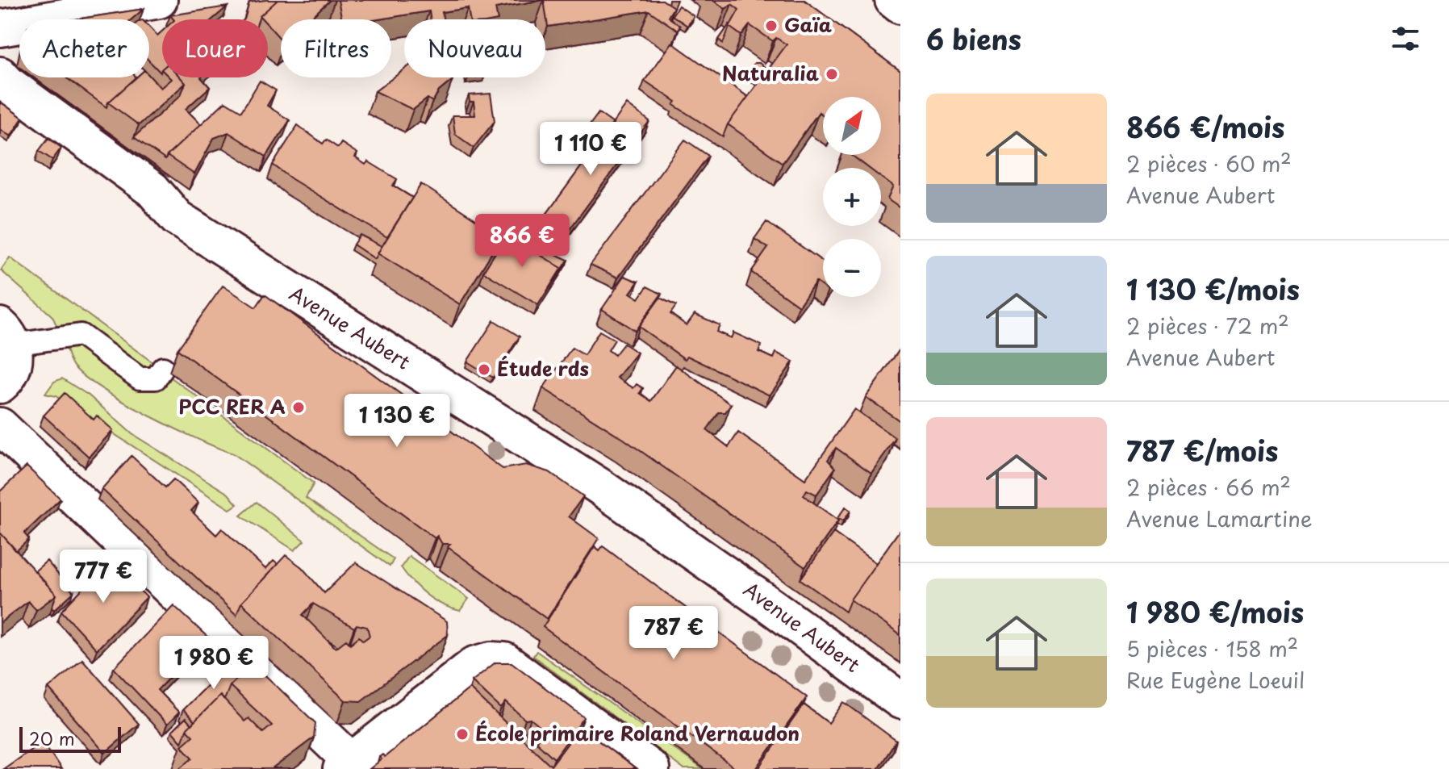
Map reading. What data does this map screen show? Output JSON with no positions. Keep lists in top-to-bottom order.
{
  "streets": {
    "street": ["Avenue Aubert"]
  },
  "places": [
    "Gaïa",
    "Naturalia",
    "Étude rds",
    "PCC RER A",
    "École primaire Roland Vernaudon"
  ],
  "scale_bar": "20 m",
  "north": "top right",
  "page": {
    "heading": "6 biens",
    "chip": [
      "Acheter",
      "Louer",
      "Filtres",
      "Nouveau"
    ],
    "list": [
      {
        "name": "866 €/mois",
        "note": "2 pièces · 60 m² · Avenue Aubert"
      },
      {
        "name": "1 130 €/mois",
        "note": "2 pièces · 72 m² · Avenue Aubert"
      },
      {
        "name": "787 €/mois",
        "note": "2 pièces · 66 m² · Avenue Lamartine"
      },
      {
        "name": "1 980 €/mois",
        "note": "5 pièces · 158 m² · Rue Eugène Loeuil"
      }
    ],
    "map_buttons": ["+", "−"],
    "price": [
      "1 110 €",
      "866 €",
      "1 130 €",
      "777 €",
      "787 €",
      "1 980 €"
    ],
    "scale": "20 m"
  }
}
